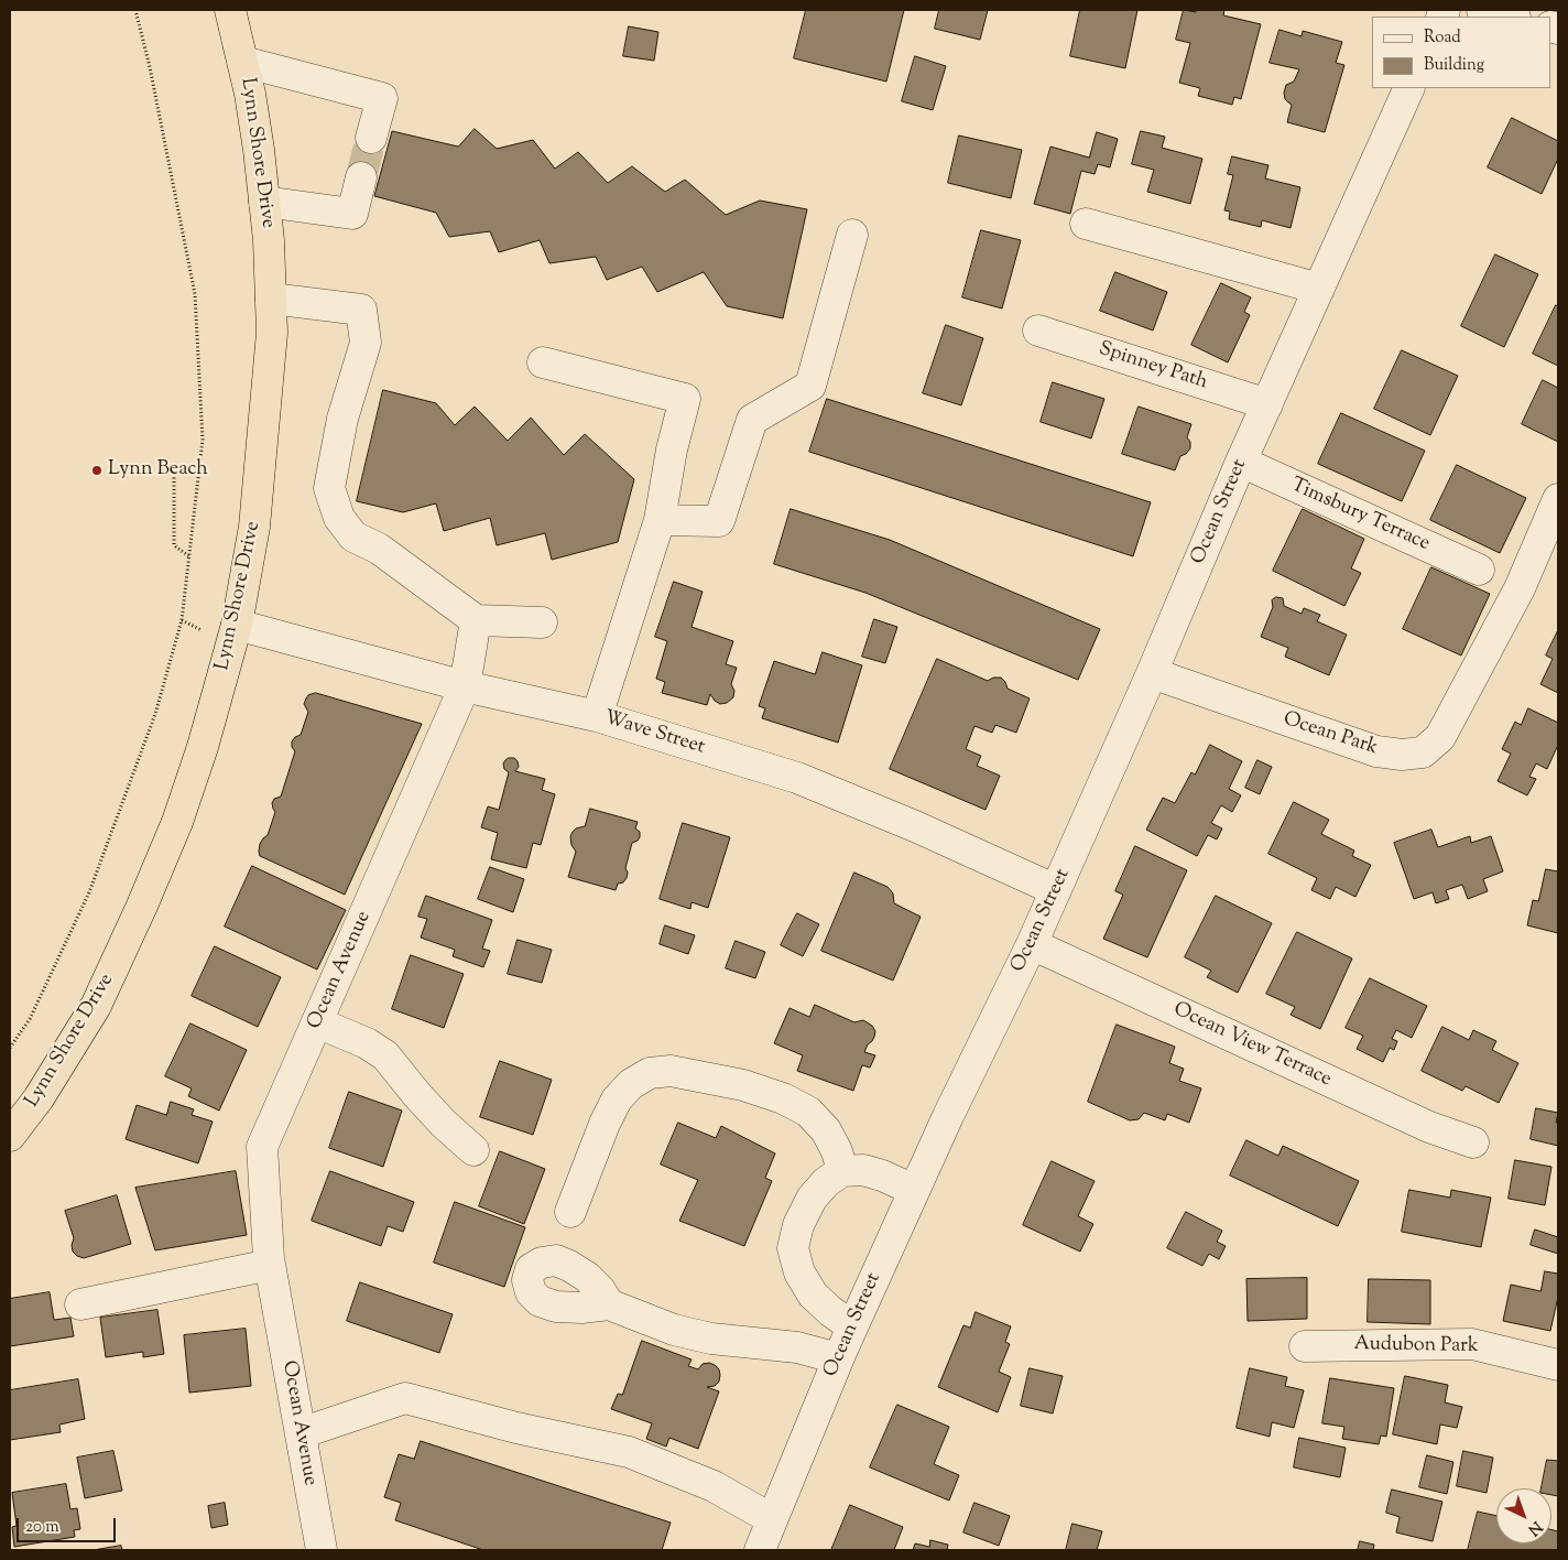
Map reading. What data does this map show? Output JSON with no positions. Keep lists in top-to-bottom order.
{
  "streets": {
    "highway": ["Lynn Shore Drive"],
    "street": [
      "Spinney Path",
      "Ocean Street",
      "Timsbury Terrace",
      "Wave Street",
      "Ocean Park",
      "Ocean Avenue",
      "Ocean View Terrace",
      "Audubon Park"
    ]
  },
  "crossings": [
    ["Lynn Shore Drive", "Wave Street"],
    ["Spinney Path", "Ocean Street"],
    ["Ocean Street", "Timsbury Terrace"],
    ["Ocean Street", "Wave Street"],
    ["Ocean Street", "Ocean Park"],
    ["Ocean Street", "Ocean View Terrace"],
    ["Wave Street", "Ocean Avenue"]
  ],
  "places": ["Lynn Beach"],
  "legend": ["Road", "Building"],
  "scale_bar": "20 m",
  "north": "bottom right"
}
